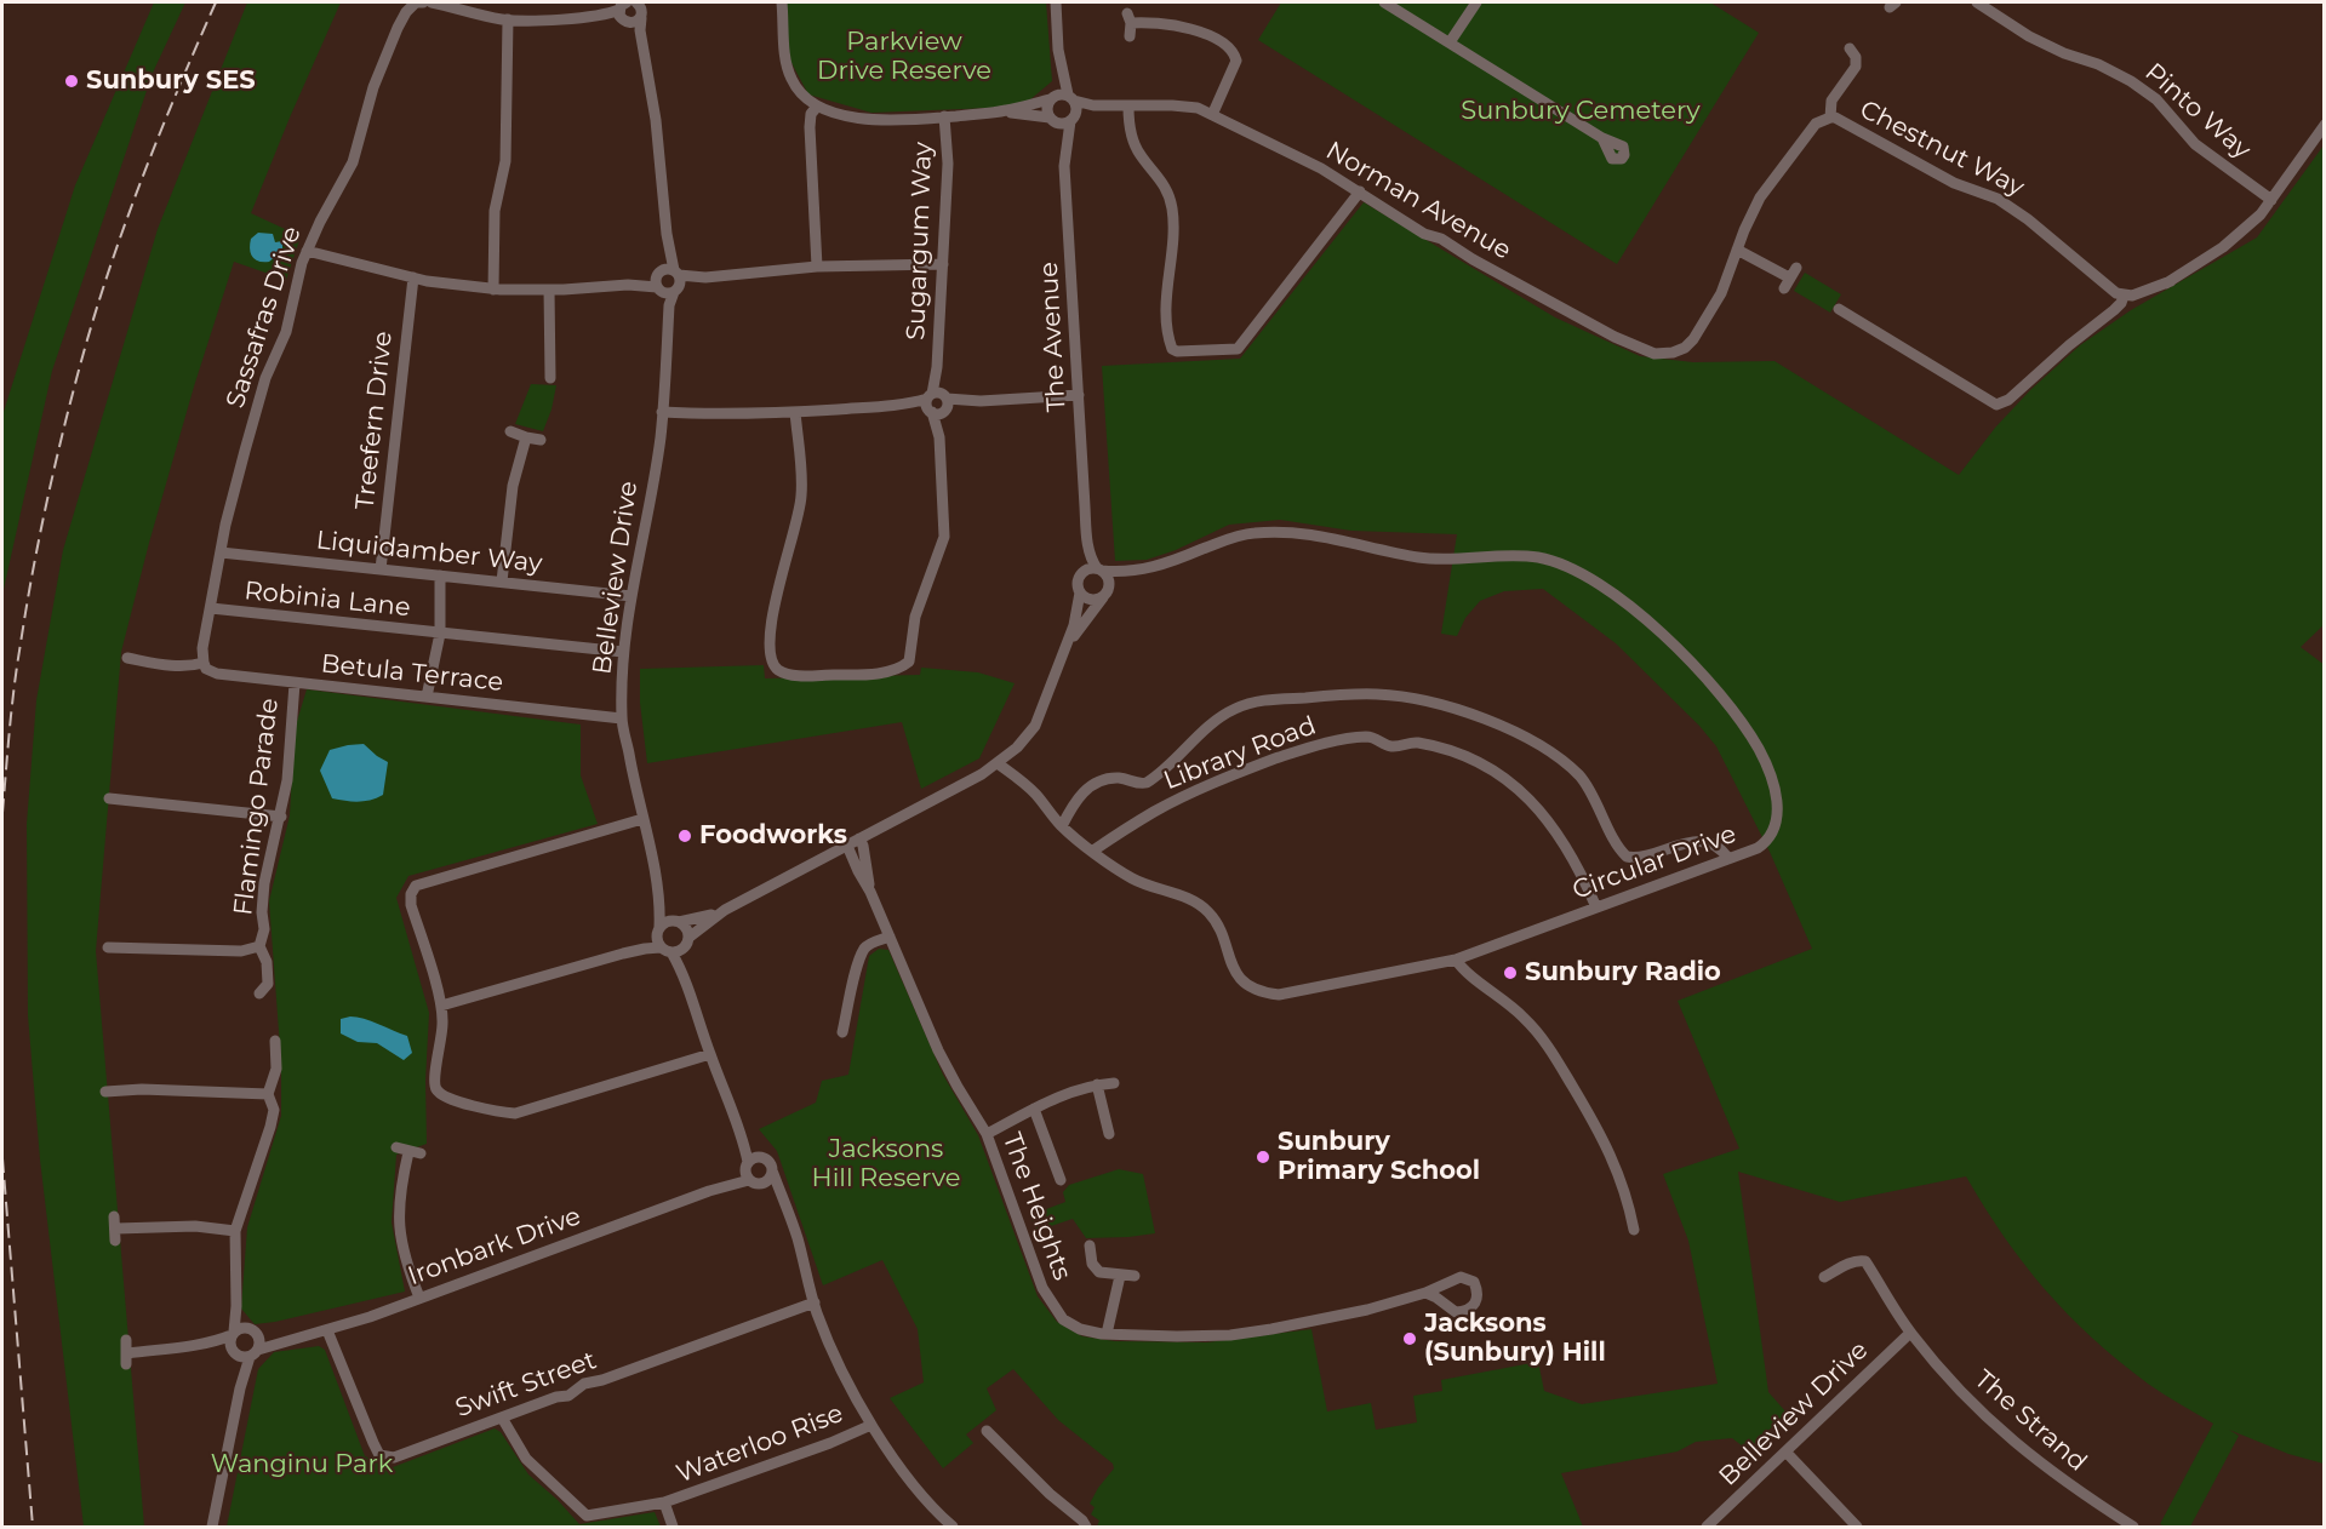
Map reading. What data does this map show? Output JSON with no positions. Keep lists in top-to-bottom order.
{
  "streets": {
    "street": [
      "Pinto Way",
      "Chestnut Way",
      "Norman Avenue",
      "Sugargum Way",
      "Sassafras Drive",
      "The Avenue",
      "Treefern Drive",
      "Liquidamber Way",
      "Belleview Drive",
      "Robinia Lane",
      "Betula Terrace",
      "Library Road",
      "Flamingo Parade",
      "Circular Drive",
      "The Heights",
      "Ironbark Drive",
      "Swift Street",
      "The Strand",
      "Waterloo Rise"
    ]
  },
  "crossings": [
    ["Norman Avenue", "The Avenue"],
    ["Sassafras Drive", "Liquidamber Way"],
    ["Sassafras Drive", "Robinia Lane"],
    ["Sassafras Drive", "Betula Terrace"],
    ["The Avenue", "Circular Drive"],
    ["Treefern Drive", "Liquidamber Way"],
    ["Liquidamber Way", "Belleview Drive"],
    ["Belleview Drive", "Robinia Lane"],
    ["Belleview Drive", "Betula Terrace"],
    ["Belleview Drive", "Ironbark Drive"],
    ["Belleview Drive", "The Strand"],
    ["Betula Terrace", "Flamingo Parade"],
    ["Library Road", "Circular Drive"],
    ["Ironbark Drive", "Swift Street"],
    ["Swift Street", "Waterloo Rise"]
  ],
  "parks": [
    "Parkview Drive Reserve",
    "Sunbury Cemetery",
    "Jacksons Hill Reserve",
    "Wanginu Park"
  ],
  "places": [
    "Sunbury SES",
    "Foodworks",
    "Sunbury Radio",
    "Sunbury Primary School",
    "Jacksons (Sunbury) Hill"
  ]
}
